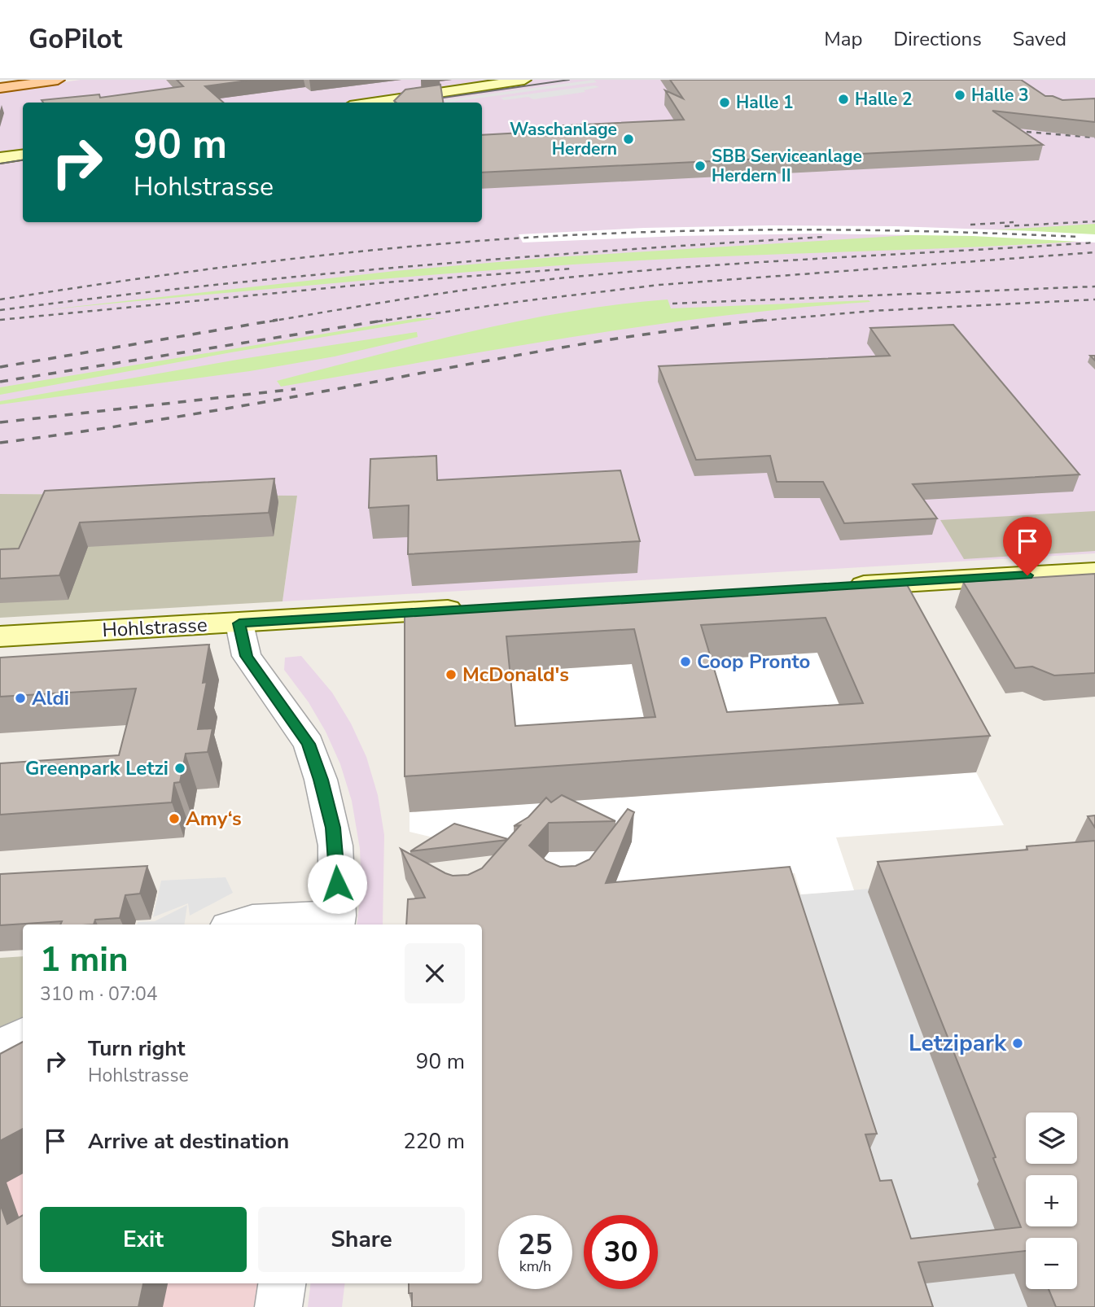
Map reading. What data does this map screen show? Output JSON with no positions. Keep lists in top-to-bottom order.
{
  "streets": {
    "street": ["Hohlstrasse"]
  },
  "places": [
    "Halle 3",
    "Halle 2",
    "Halle 1",
    "Waschanlage Herdern",
    "SBB Serviceanlage Herdern II",
    "Coop Pronto",
    "McDonald's",
    "Aldi",
    "Greenpark Letzi",
    "Amy‘s",
    "Letzipark"
  ],
  "page": {
    "header": "GoPilot",
    "nav": ["Map", "Directions", "Saved"],
    "turn": ["90 m", "Hohlstrasse"],
    "heading": ["1 min", "310 m · 07:04"],
    "list": [
      {
        "name": "Turn right",
        "note": "Hohlstrasse",
        "value": "90 m"
      },
      {
        "name": "Arrive at destination",
        "value": "220 m"
      }
    ],
    "map_buttons": ["+", "−"],
    "buttons": ["Exit", "Share"],
    "speed": "25 km/h",
    "limit": "30"
  }
}
